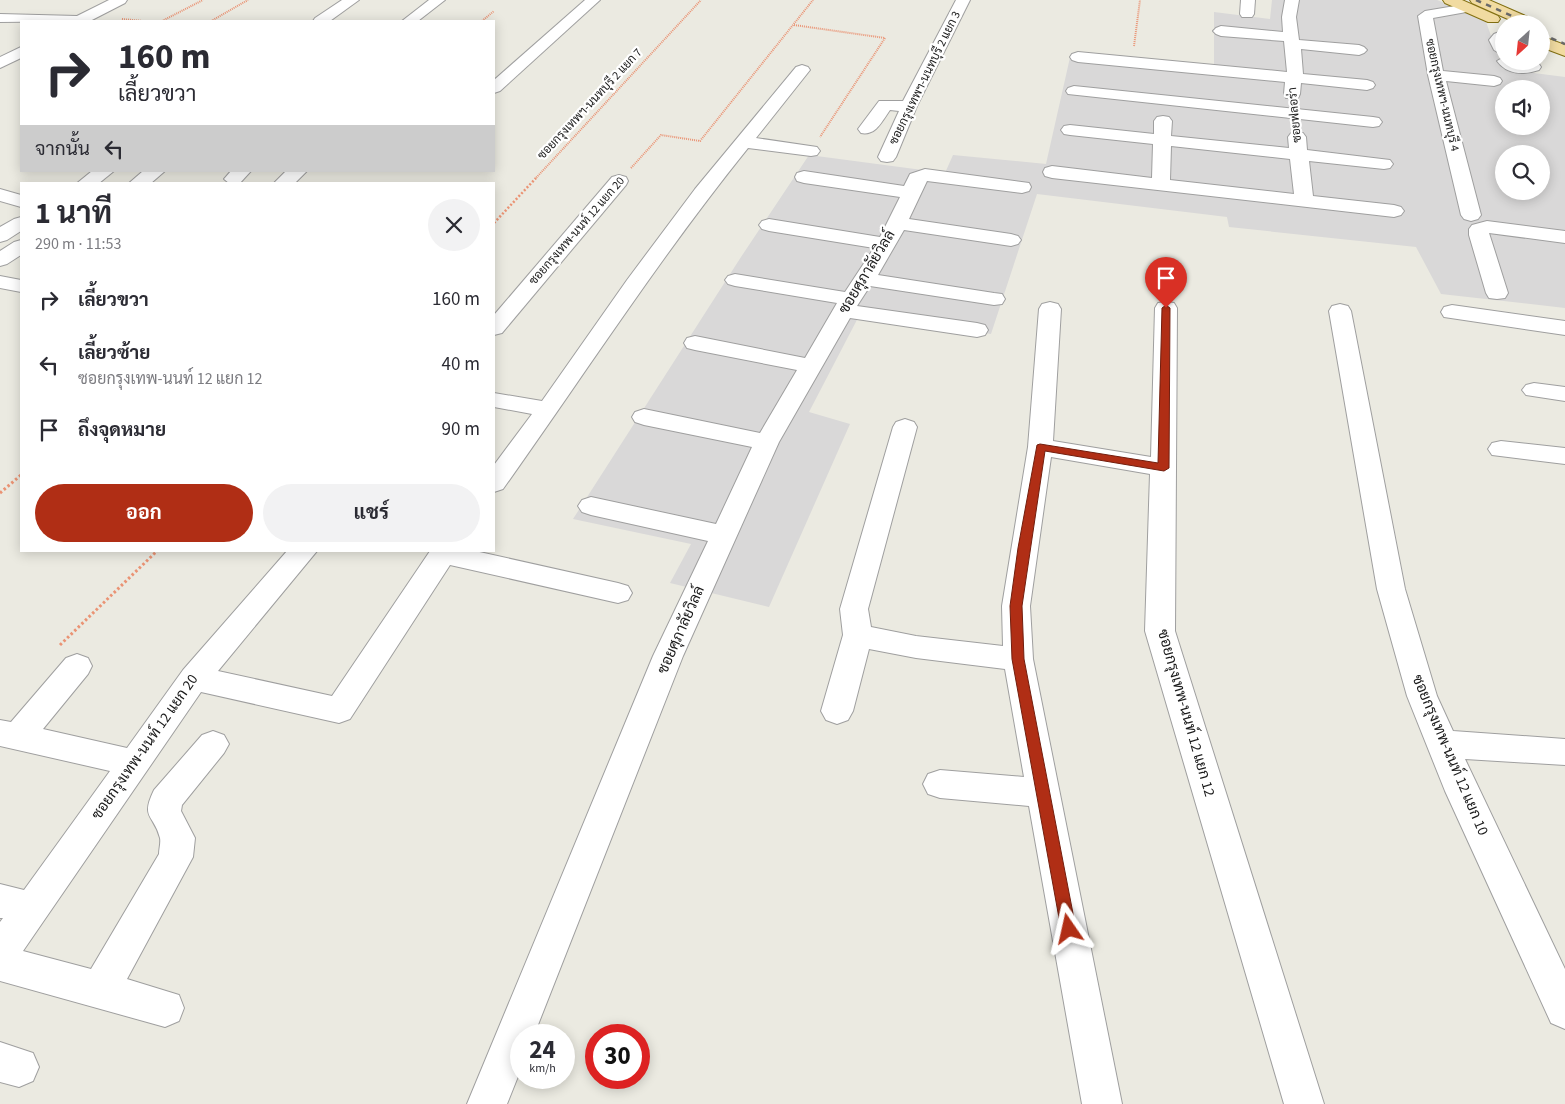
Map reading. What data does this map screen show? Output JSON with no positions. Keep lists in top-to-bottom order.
{
  "streets": {
    "street": [
      "ซอยกรุงเทพฯ-นนทบุรี 2 แยก 3",
      "ซอยกรุงเทพฯ-นนทบุรี 4",
      "ซอยฟลอร่า",
      "ซอยกรุงเทพ-นนท์ 12 แยก 20",
      "ซอยศุภาลัยวิลล์",
      "ซอยกรุงเทพ-นนท์ 12 แยก 12",
      "ซอยกรุงเทพ-นนท์ 12 แยก 10"
    ],
    "path": ["ซอยกรุงเทพฯ-นนทบุรี 2 แยก 7"]
  },
  "north": "bottom left",
  "page": {
    "turn": ["160 m", "เลี้ยวขวา"],
    "then": "จากนั้น",
    "heading": ["1 นาที", "290 m · 11:53"],
    "list": [
      {
        "name": "เลี้ยวขวา",
        "value": "160 m"
      },
      {
        "name": "เลี้ยวซ้าย",
        "note": "ซอยกรุงเทพ-นนท์ 12 แยก 12",
        "value": "40 m"
      },
      {
        "name": "ถึงจุดหมาย",
        "value": "90 m"
      }
    ],
    "buttons": ["ออก", "แชร์"],
    "speed": "24 km/h",
    "limit": "30"
  }
}
